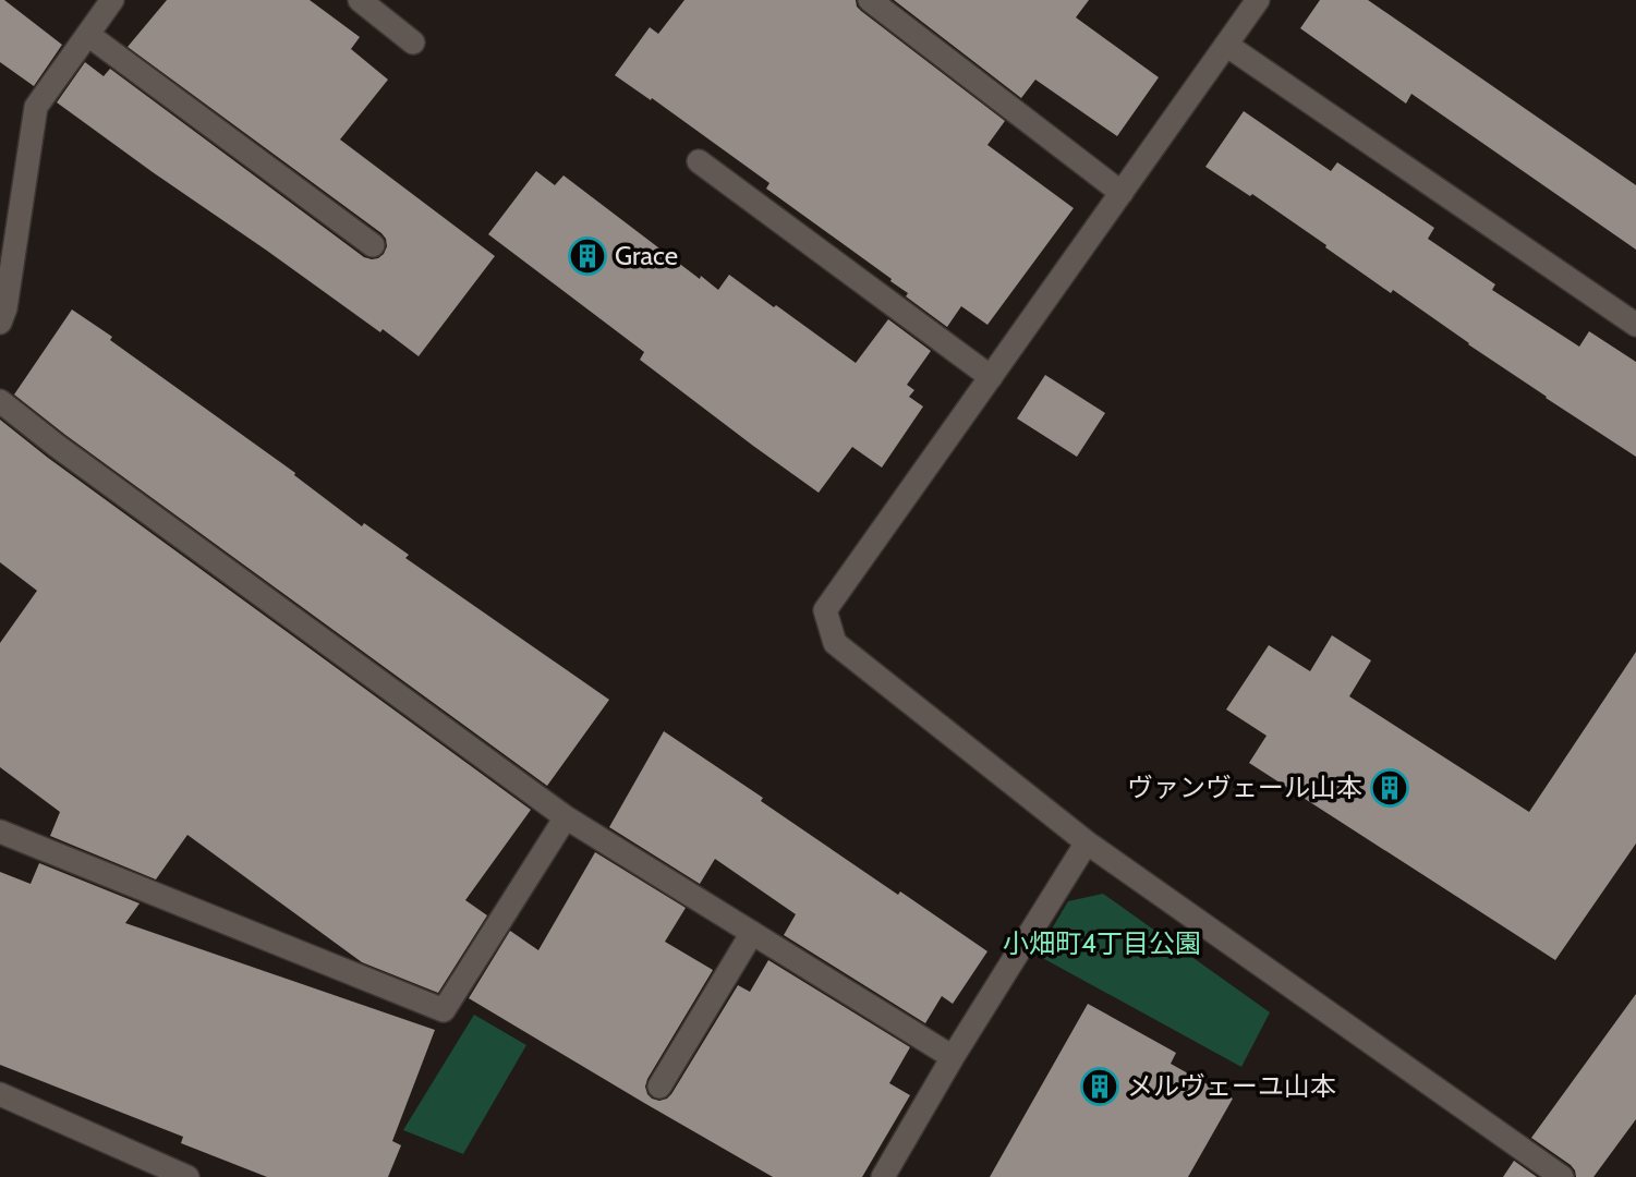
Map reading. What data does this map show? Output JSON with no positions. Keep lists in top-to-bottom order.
{
  "parks": ["小畑町4丁目公園"],
  "places": {
    "building": ["Grace", "ヴァンヴェール山本", "メルヴェーユ山本"]
  }
}
